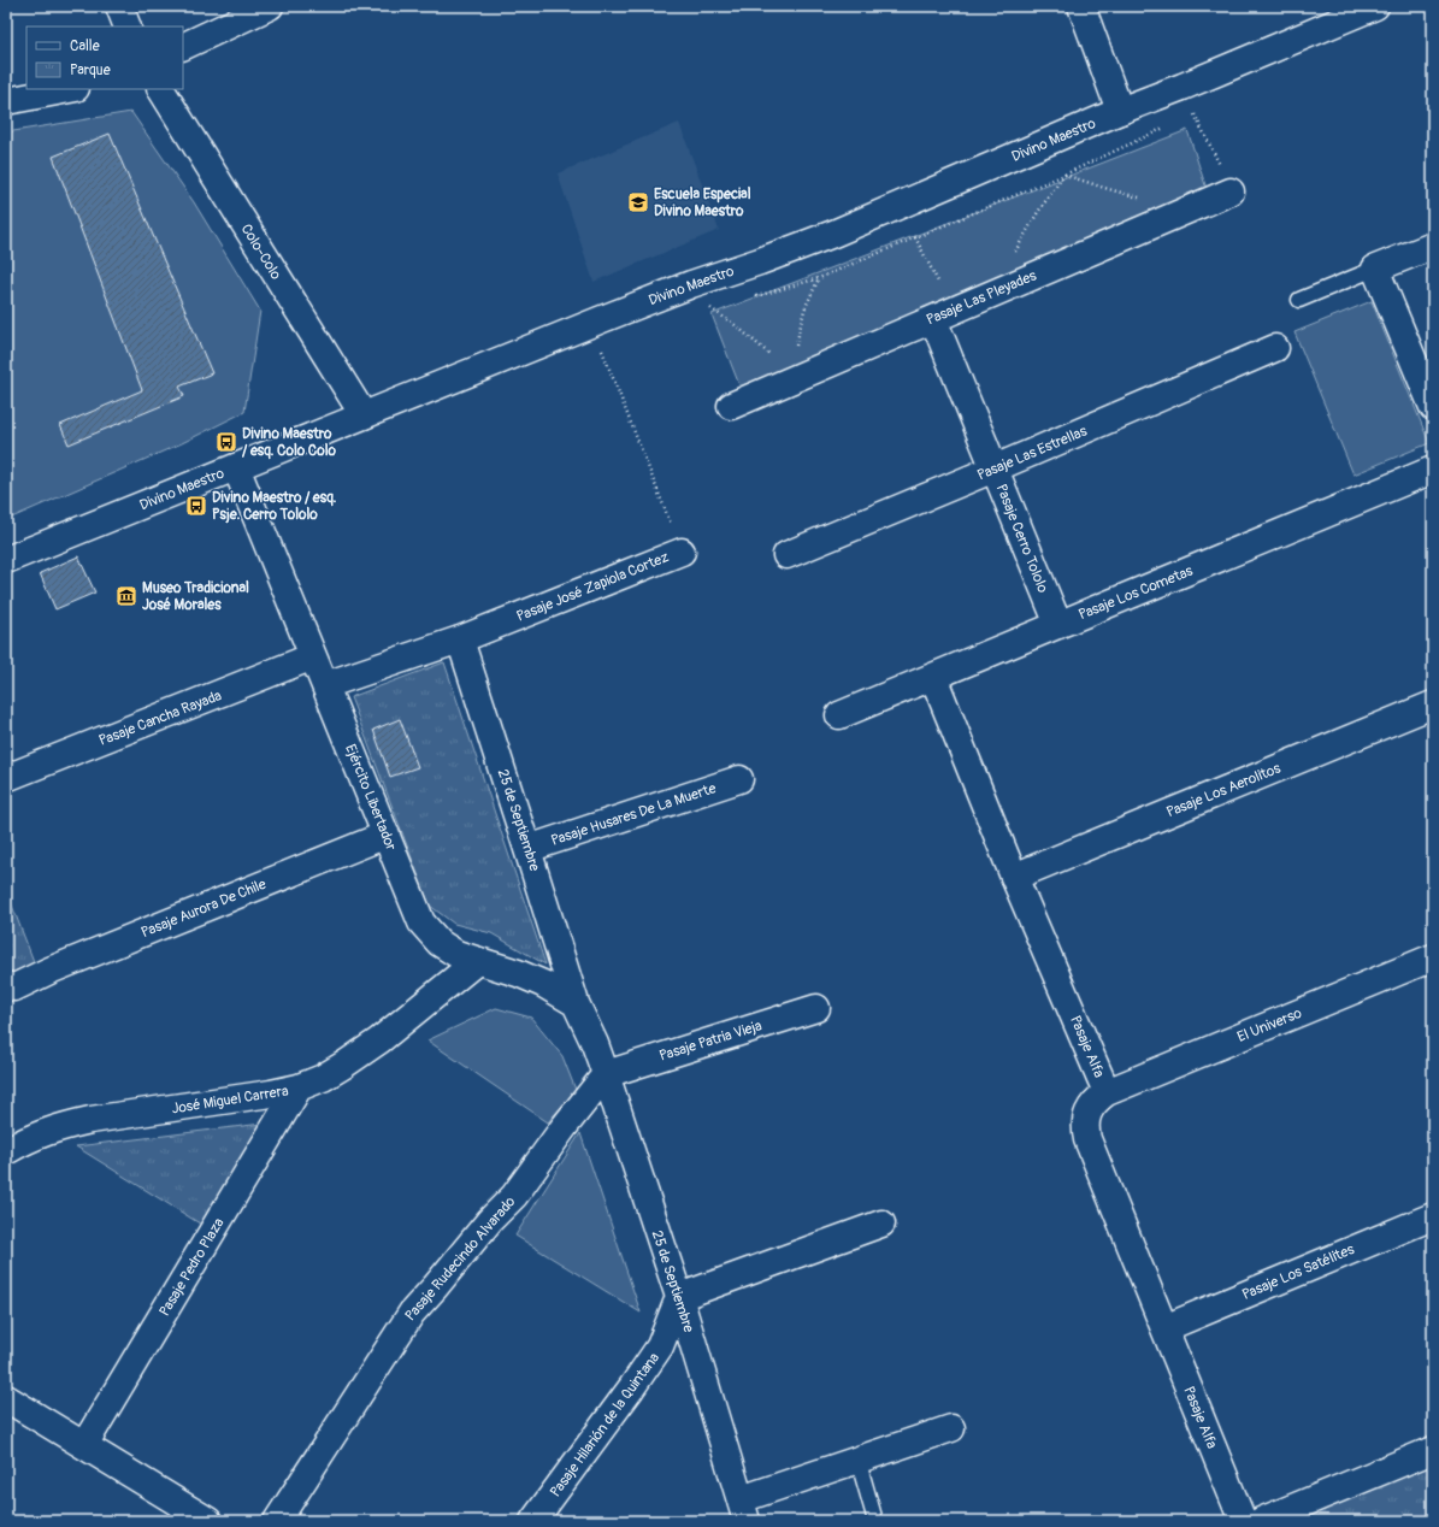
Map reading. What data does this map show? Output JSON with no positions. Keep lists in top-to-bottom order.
{
  "streets": {
    "street": [
      "Divino Maestro",
      "Colo-Colo",
      "Pasaje Las Pleyades",
      "Pasaje Las Estrellas",
      "Pasaje Cerro Tololo",
      "Pasaje José Zapiola Cortez",
      "Pasaje Los Cometas",
      "Pasaje Cancha Rayada",
      "Pasaje Los Aerolitos",
      "Ejército Libertador",
      "Pasaje Husares De La Muerte",
      "25 de Septiembre",
      "Pasaje Aurora De Chile",
      "El Universo",
      "Pasaje Patria Vieja",
      "Pasaje Alfa",
      "José Miguel Carrera",
      "Pasaje Rudecindo Alvarado",
      "Pasaje Pedro Plaza",
      "Pasaje Los Satélites",
      "Pasaje Hilarión de la Quintana"
    ]
  },
  "crossings": [
    ["Divino Maestro", "Colo-Colo"],
    ["Divino Maestro", "Pasaje José Zapiola Cortez"],
    ["Divino Maestro", "Ejército Libertador"],
    ["Pasaje Las Pleyades", "Pasaje Cerro Tololo"],
    ["Pasaje Las Estrellas", "Pasaje Cerro Tololo"],
    ["Pasaje Cerro Tololo", "Pasaje Los Cometas"],
    ["Pasaje José Zapiola Cortez", "Ejército Libertador"],
    ["Pasaje José Zapiola Cortez", "25 de Septiembre"],
    ["Pasaje Los Cometas", "Pasaje Alfa"],
    ["Pasaje Cancha Rayada", "Ejército Libertador"],
    ["Pasaje Los Aerolitos", "Pasaje Alfa"],
    ["Ejército Libertador", "25 de Septiembre"],
    ["Ejército Libertador", "Pasaje Aurora De Chile"],
    ["Ejército Libertador", "José Miguel Carrera"],
    ["Pasaje Husares De La Muerte", "25 de Septiembre"],
    ["25 de Septiembre", "Pasaje Patria Vieja"],
    ["25 de Septiembre", "Pasaje Rudecindo Alvarado"],
    ["25 de Septiembre", "Pasaje Hilarión de la Quintana"],
    ["El Universo", "Pasaje Alfa"],
    ["Pasaje Patria Vieja", "Pasaje Rudecindo Alvarado"],
    ["Pasaje Alfa", "Pasaje Los Satélites"],
    ["José Miguel Carrera", "Pasaje Pedro Plaza"]
  ],
  "places": {
    "school or university": ["Escuela Especial Divino Maestro"],
    "bus stop": ["Divino Maestro / esq. Colo Colo", "Divino Maestro / esq. Psje. Cerro Tololo"],
    "museum": ["Museo Tradicional José Morales"]
  },
  "legend": ["Calle", "Parque"]
}
